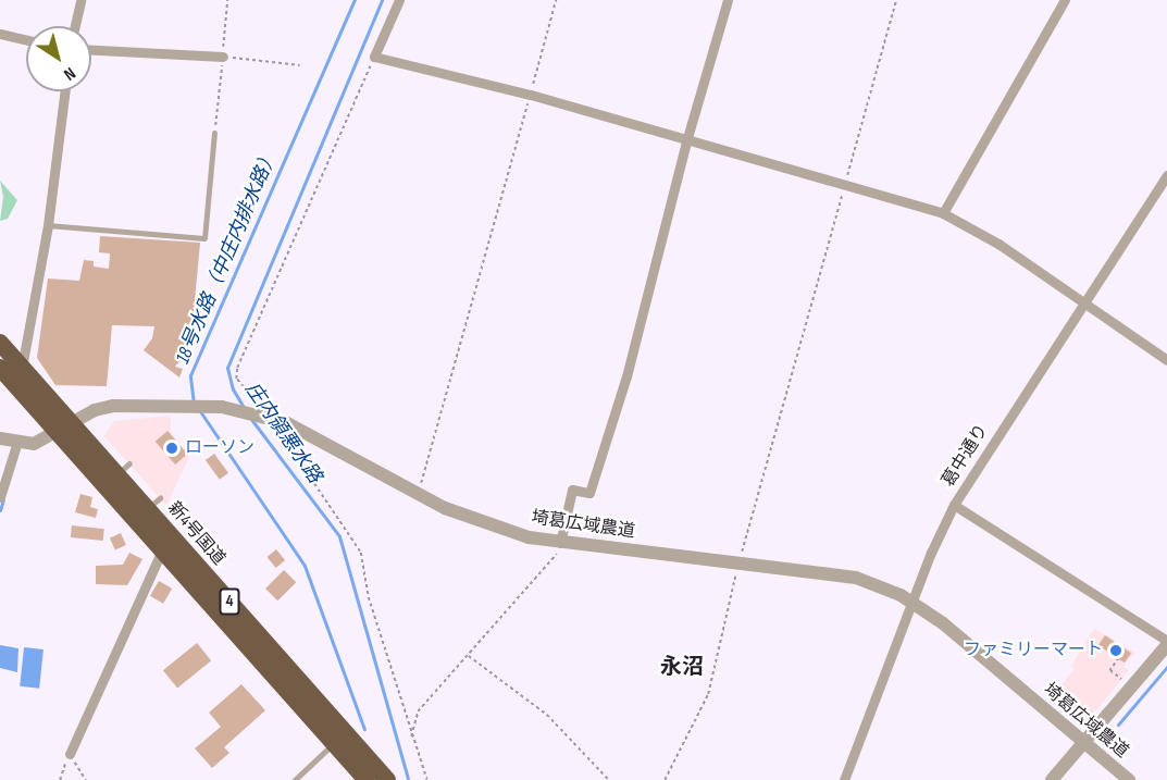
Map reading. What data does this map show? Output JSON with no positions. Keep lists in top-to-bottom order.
{
  "streets": {
    "highway": ["新4号国道", "4"],
    "street": ["葛中通り", "埼葛広域農道"]
  },
  "crossings": [
    ["葛中通り", "埼葛広域農道"],
    ["埼葛広域農道", "新4号国道"]
  ],
  "districts": ["永沼"],
  "water": ["18号水路（中庄内排水路）", "庄内領悪水路"],
  "places": ["ローソン", "ファミリーマート"],
  "north": "bottom right"
}
